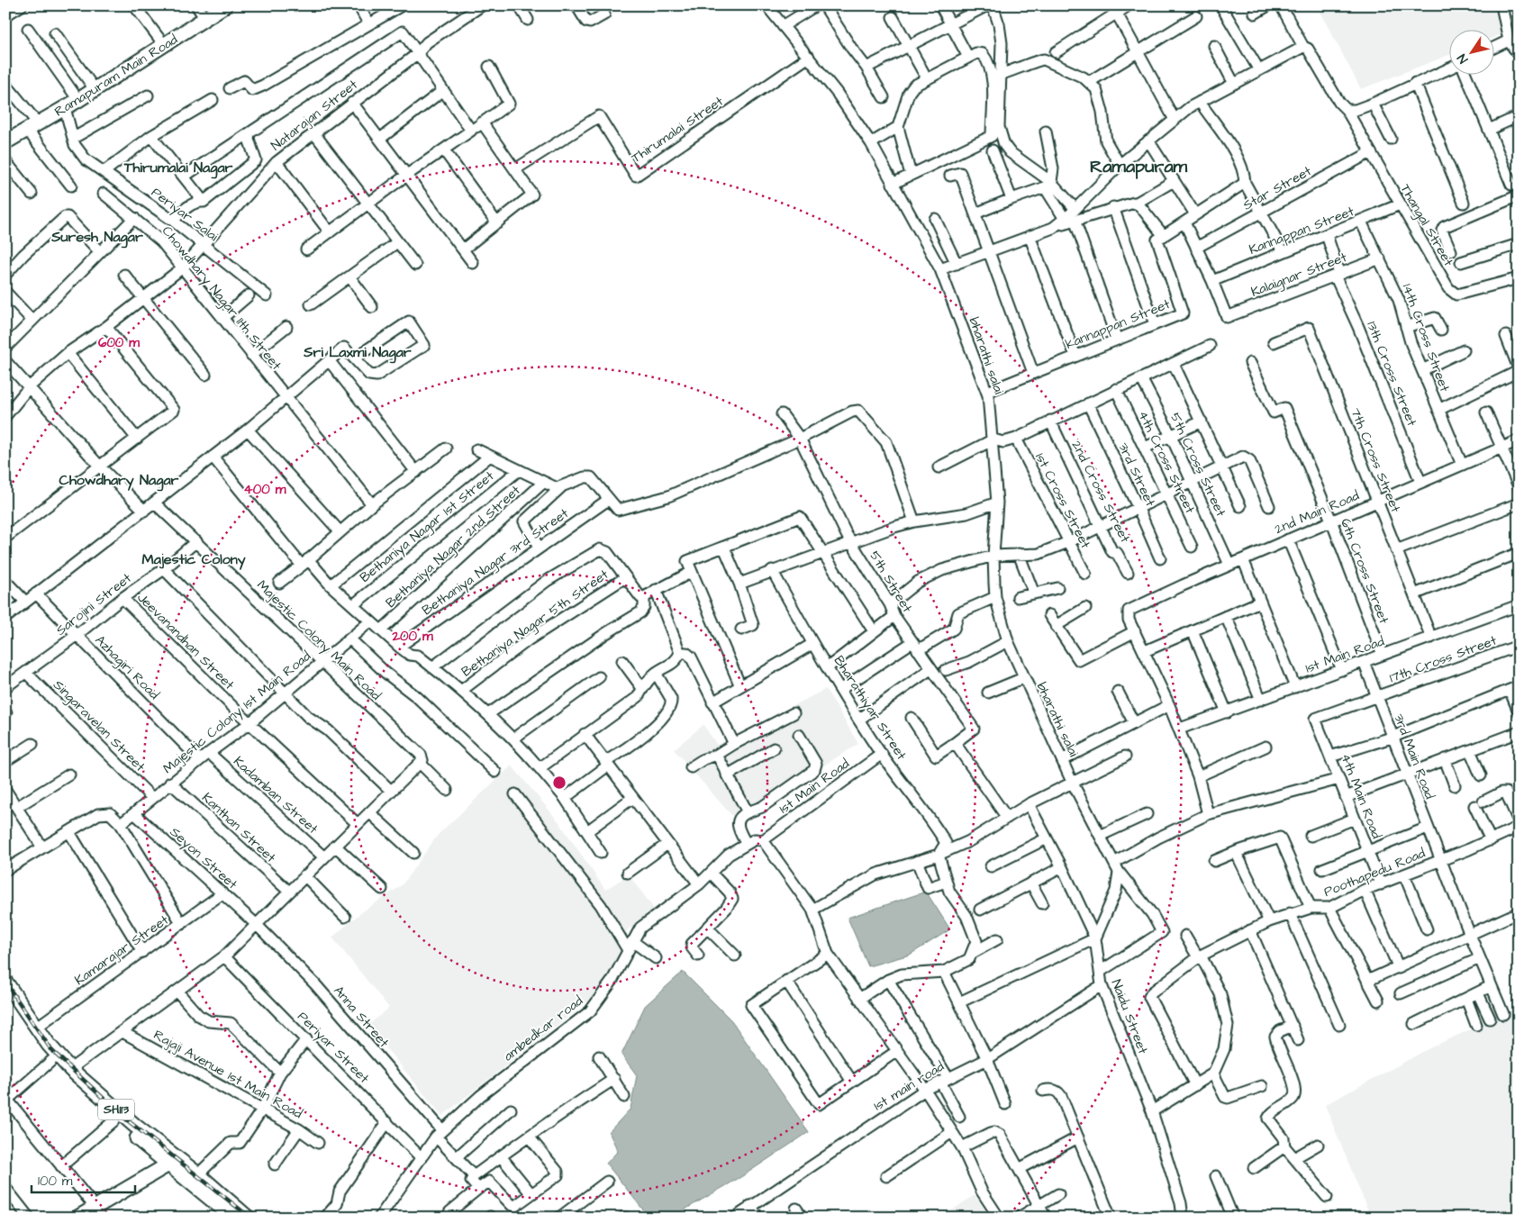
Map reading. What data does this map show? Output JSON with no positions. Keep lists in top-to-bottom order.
{
  "streets": {
    "main road": ["Ramapuram Main Road", "SH113"],
    "street": [
      "Natarajan Street",
      "Thirumalai Street",
      "Star Street",
      "Periyar Salai",
      "Thangal Street",
      "Kannappan Street",
      "Kalaignar Street",
      "Chowdhary Nagar 11th Street",
      "kannappan Street",
      "14th Cross Street",
      "bharathi salai",
      "13th Cross Street",
      "7th Cross Street",
      "4th Cross Street",
      "5th Cross Street",
      "3rd Street",
      "2nd Cross Street",
      "1st Cross Street",
      "2nd Main Road",
      "Bethaniya Nagar 1st Street",
      "Bethaniya Nagar 2nd Street",
      "Bethaniya Nagar 3rd Street",
      "6th Cross Street",
      "5th Street",
      "Sarojini Street",
      "Bethaniya Nagar 5th Street",
      "Majestic Colony Main Road",
      "Jeevanandhan Street",
      "1st Main Road",
      "17th Cross Street",
      "Azhagiri Road",
      "Bharathiyar Street",
      "Majestic Colony 1st Main Road",
      "Singaravelan Street",
      "3rd Main Road",
      "Kadamban Street",
      "4th Main Road",
      "Kanthan Street",
      "Seyon Street",
      "Poothapedu Road",
      "Kamarajar Street",
      "Anna Street",
      "Naidu Street",
      "ambedkar road",
      "Periyar Street",
      "Rajaji Avenue 1st Main Road",
      "1st main road"
    ]
  },
  "crossings": [
    ["Ramapuram Main Road", "Periyar Salai"],
    ["Natarajan Street", "Periyar Salai"],
    ["Natarajan Street", "Chowdhary Nagar 11th Street"],
    ["Thirumalai Street", "bharathi salai"],
    ["Star Street", "Thangal Street"],
    ["Thangal Street", "Kannappan Street"],
    ["Kannappan Street", "Kalaignar Street"],
    ["Kannappan Street", "14th Cross Street"],
    ["Kannappan Street", "13th Cross Street"],
    ["Kalaignar Street", "14th Cross Street"],
    ["Kalaignar Street", "13th Cross Street"],
    ["kannappan Street", "bharathi salai"],
    ["14th Cross Street", "2nd Main Road"],
    ["13th Cross Street", "2nd Main Road"],
    ["7th Cross Street", "2nd Main Road"],
    ["7th Cross Street", "1st Main Road"],
    ["5th Cross Street", "2nd Main Road"],
    ["2nd Main Road", "6th Cross Street"],
    ["6th Cross Street", "1st Main Road"],
    ["Sarojini Street", "Majestic Colony Main Road"],
    ["Sarojini Street", "Jeevanandhan Street"],
    ["Sarojini Street", "Azhagiri Road"],
    ["Sarojini Street", "Singaravelan Street"],
    ["Majestic Colony Main Road", "Majestic Colony 1st Main Road"],
    ["Jeevanandhan Street", "Majestic Colony 1st Main Road"],
    ["1st Main Road", "Bharathiyar Street"],
    ["1st Main Road", "3rd Main Road"],
    ["1st Main Road", "ambedkar road"],
    ["17th Cross Street", "3rd Main Road"],
    ["17th Cross Street", "4th Main Road"],
    ["Azhagiri Road", "Majestic Colony 1st Main Road"],
    ["Majestic Colony 1st Main Road", "Singaravelan Street"],
    ["Majestic Colony 1st Main Road", "Kadamban Street"],
    ["Majestic Colony 1st Main Road", "Kanthan Street"],
    ["Majestic Colony 1st Main Road", "Seyon Street"],
    ["3rd Main Road", "Poothapedu Road"],
    ["4th Main Road", "Poothapedu Road"],
    ["Seyon Street", "Kamarajar Street"],
    ["Seyon Street", "Anna Street"],
    ["Kamarajar Street", "SH113"],
    ["Anna Street", "ambedkar road"],
    ["Naidu Street", "1st main road"],
    ["ambedkar road", "Periyar Street"]
  ],
  "districts": [
    "Ramapuram",
    "Thirumalai Nagar",
    "Suresh Nagar",
    "Sri Laxmi Nagar",
    "Chowdhary Nagar",
    "Majestic Colony"
  ],
  "scale_bar": "100 m",
  "north": "bottom left",
  "rings": ["600 m", "400 m", "200 m"]
}
